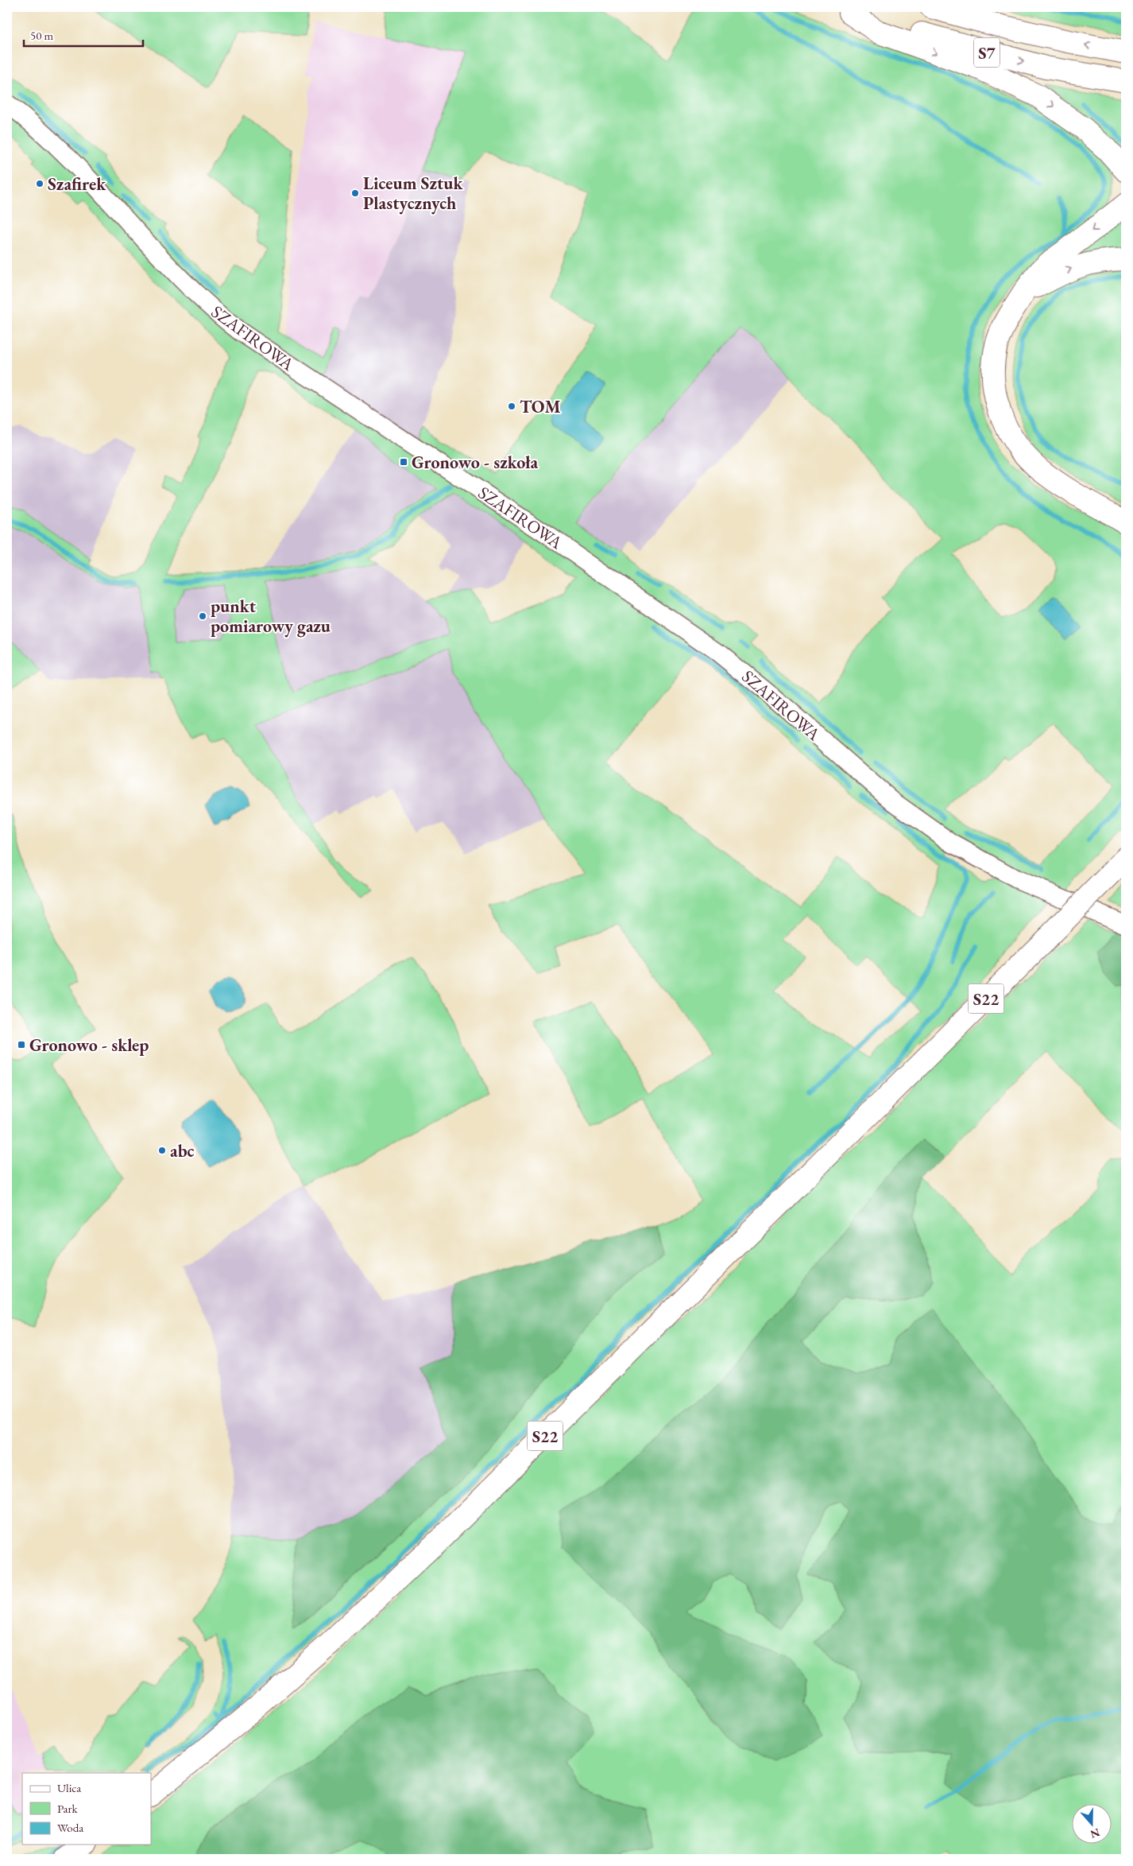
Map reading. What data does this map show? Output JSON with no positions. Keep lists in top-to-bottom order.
{
  "streets": {
    "highway": ["S7", "S22"],
    "street": ["SZAFIROWA"]
  },
  "places": {
    "other": [
      "Szafirek",
      "Liceum Sztuk Plastycznych",
      "TOM",
      "punkt pomiarowy gazu",
      "abc"
    ],
    "transit": ["Gronowo - szkoła", "Gronowo - sklep"]
  },
  "legend": ["Ulica", "Park", "Woda"],
  "scale_bar": "50 m",
  "north": "bottom"
}
